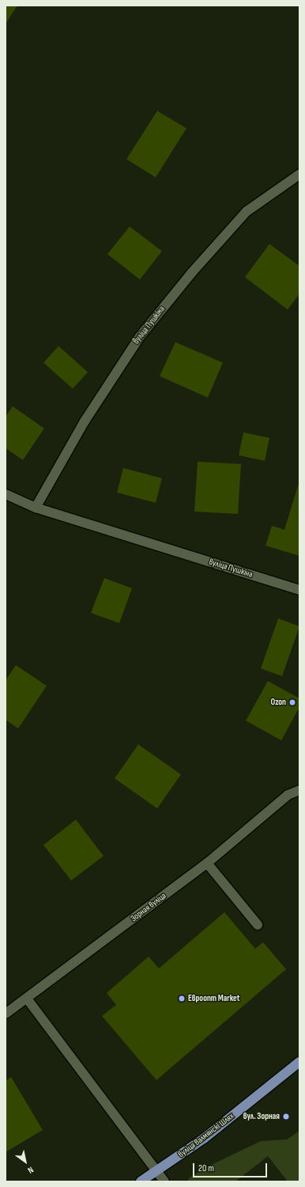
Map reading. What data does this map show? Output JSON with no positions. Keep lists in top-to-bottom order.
{
  "streets": {
    "main road": ["вуліца Валмянскі Шлях"],
    "street": ["вуліца Пушкіна", "Зорная вуліца"]
  },
  "places": ["Ozon", "Евроопт Market", "вул. Зорная"],
  "scale_bar": "20 m",
  "north": "bottom right"
}
